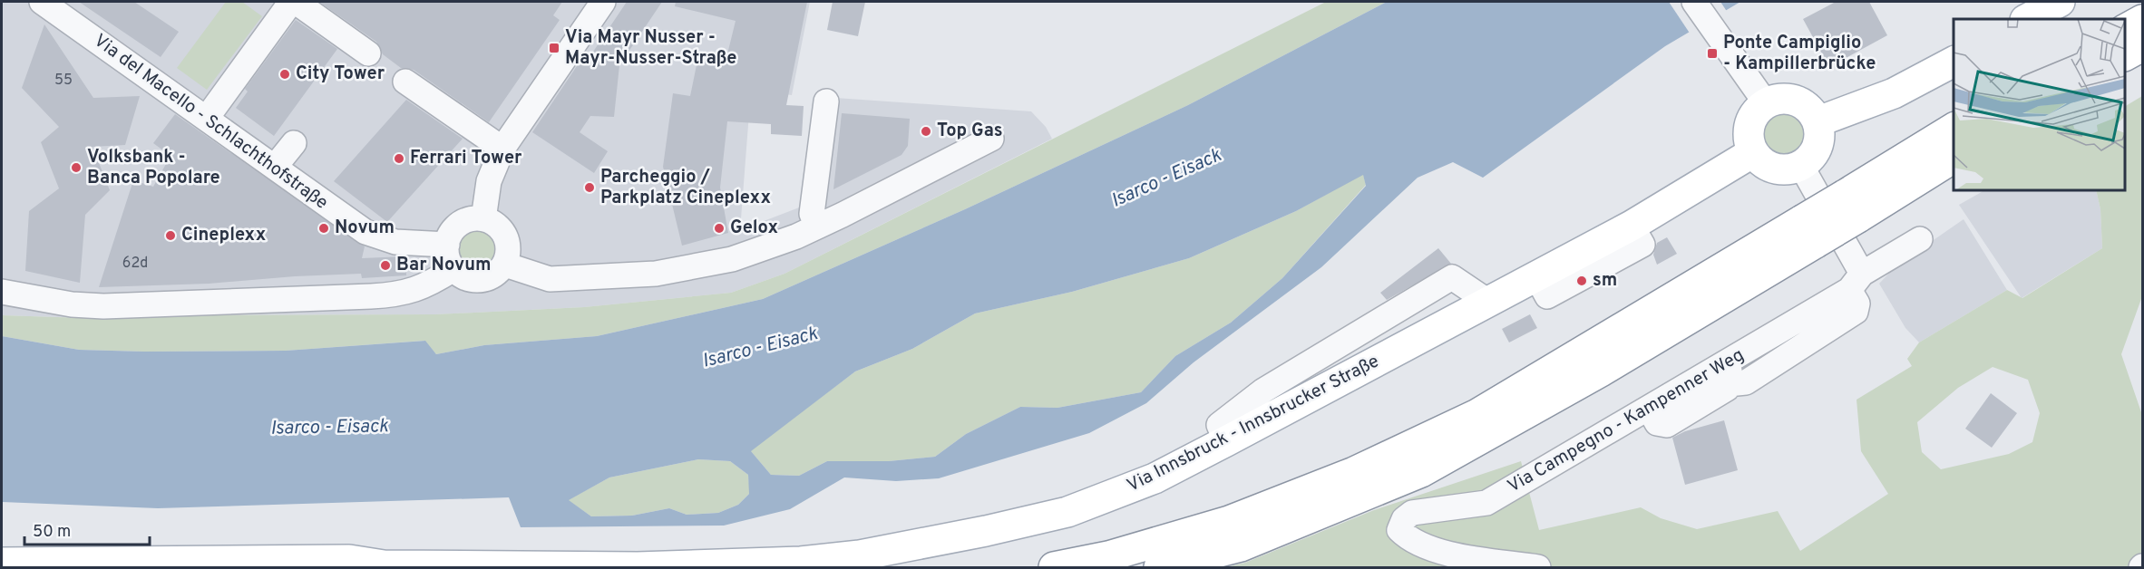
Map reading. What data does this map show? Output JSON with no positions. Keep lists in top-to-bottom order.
{
  "streets": {
    "main road": ["Via Innsbruck - Innsbrucker Straße"],
    "street": ["Via del Macello - Schlachthofstraße", "Via Campegno - Kampenner Weg"]
  },
  "water": ["Isarco - Eisack"],
  "places": {
    "transit": ["Via Mayr Nusser - Mayr-Nusser-Straße", "Ponte Campiglio - Kampillerbrücke"],
    "other": [
      "City Tower",
      "Top Gas",
      "Ferrari Tower",
      "Volksbank - Banca Popolare",
      "Parcheggio / Parkplatz Cineplexx",
      "Novum",
      "Gelox",
      "Cineplexx",
      "Bar Novum",
      "sm"
    ]
  },
  "house_numbers": ["55", "62d"],
  "scale_bar": "50 m"
}
